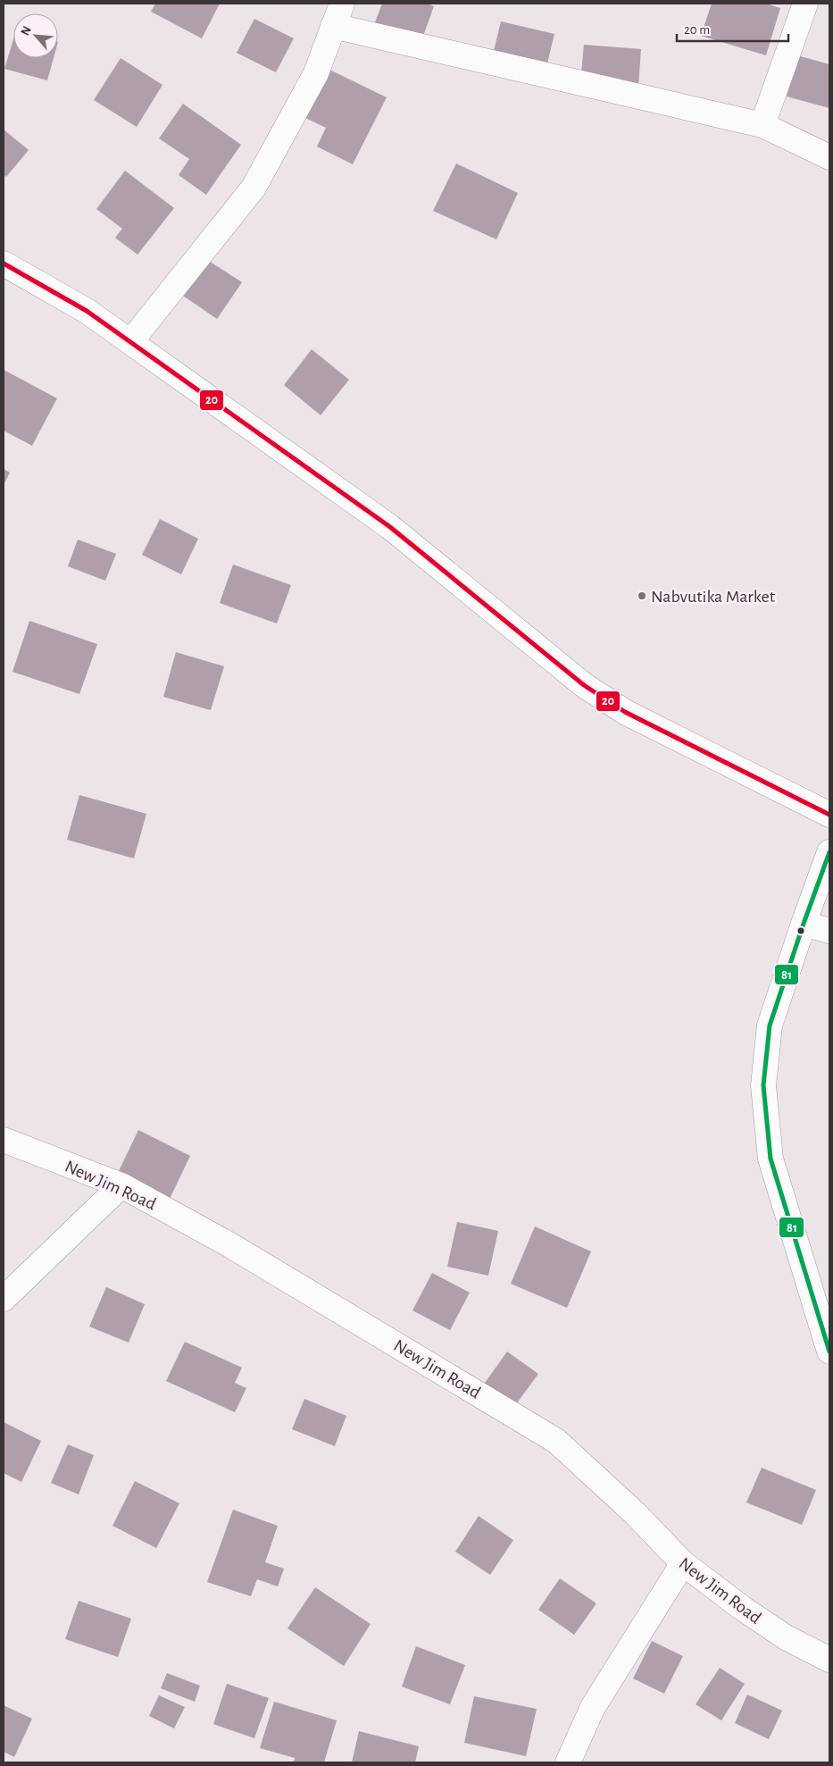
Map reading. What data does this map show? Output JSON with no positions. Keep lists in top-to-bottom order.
{
  "streets": {
    "street": ["New Jim Road"]
  },
  "places": ["Nabvutika Market"],
  "lines": ["transit line 20", "transit line 81"],
  "scale_bar": "20 m",
  "north": "top left"
}
